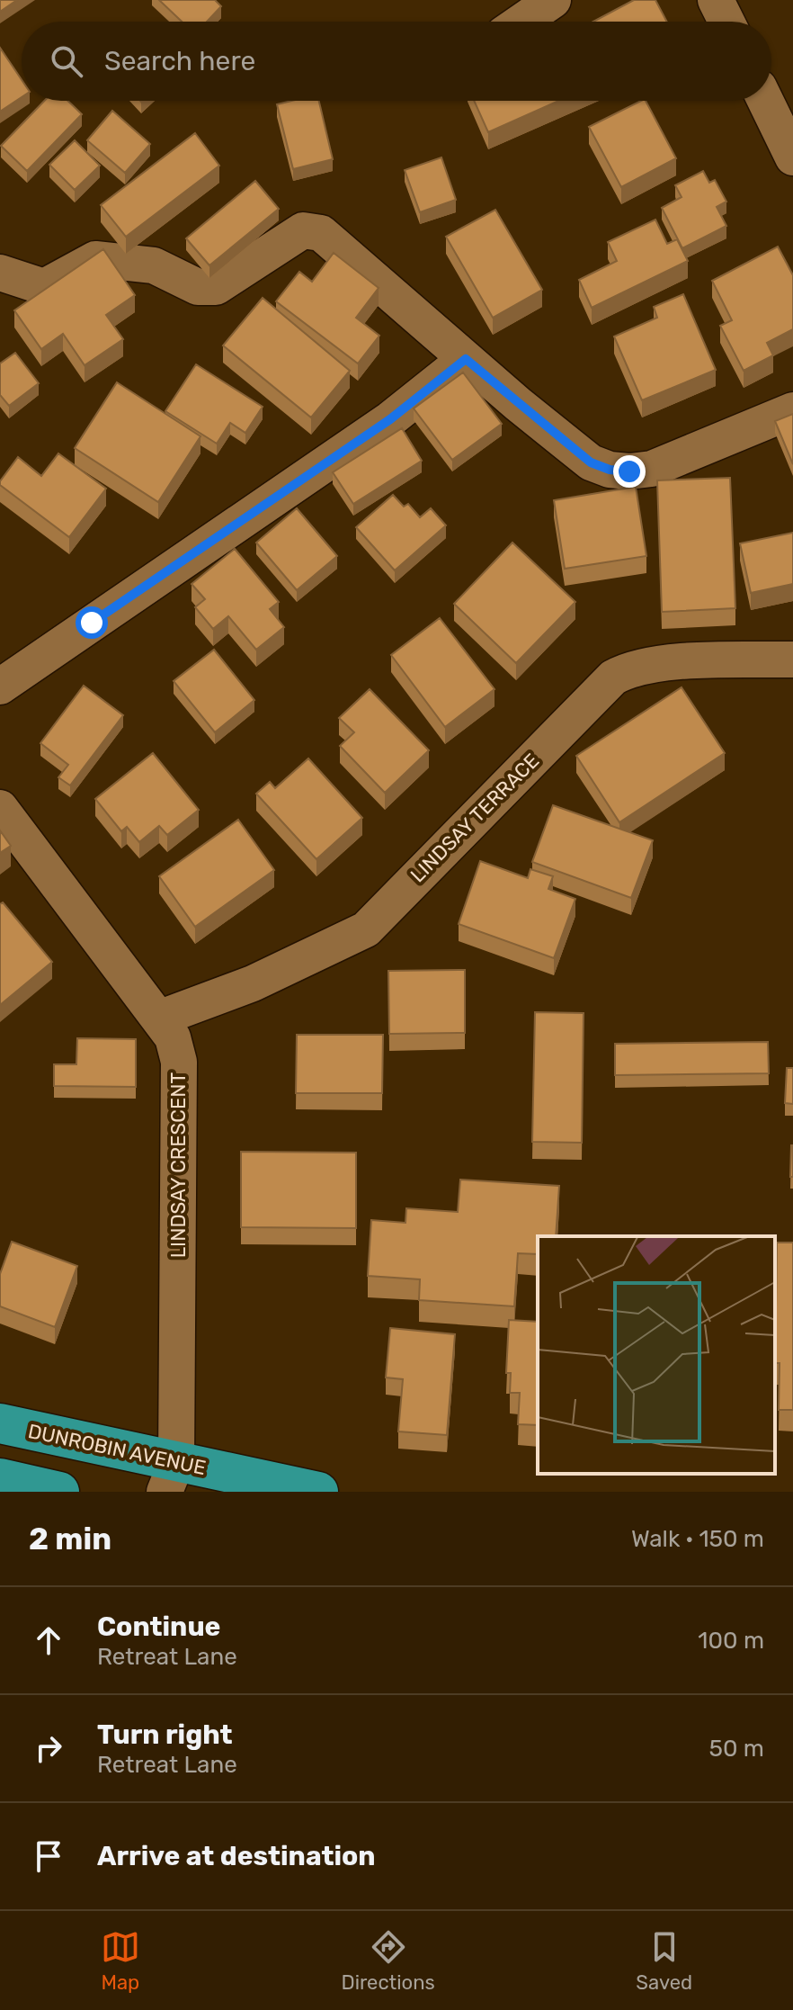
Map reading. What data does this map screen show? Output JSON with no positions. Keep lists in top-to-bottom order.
{
  "streets": {
    "highway": ["DUNROBIN AVENUE"],
    "street": ["LINDSAY TERRACE", "LINDSAY CRESCENT"]
  },
  "crossings": [
    ["LINDSAY TERRACE", "LINDSAY CRESCENT"],
    ["LINDSAY CRESCENT", "DUNROBIN AVENUE"]
  ],
  "page": {
    "search": "Search here",
    "heading": ["2 min", "Walk · 150 m"],
    "list": [
      ["Continue", "Retreat Lane", "100 m"],
      ["Turn right", "Retreat Lane", "50 m"],
      "Arrive at destination"
    ],
    "nav": ["Map", "Directions", "Saved"]
  }
}
